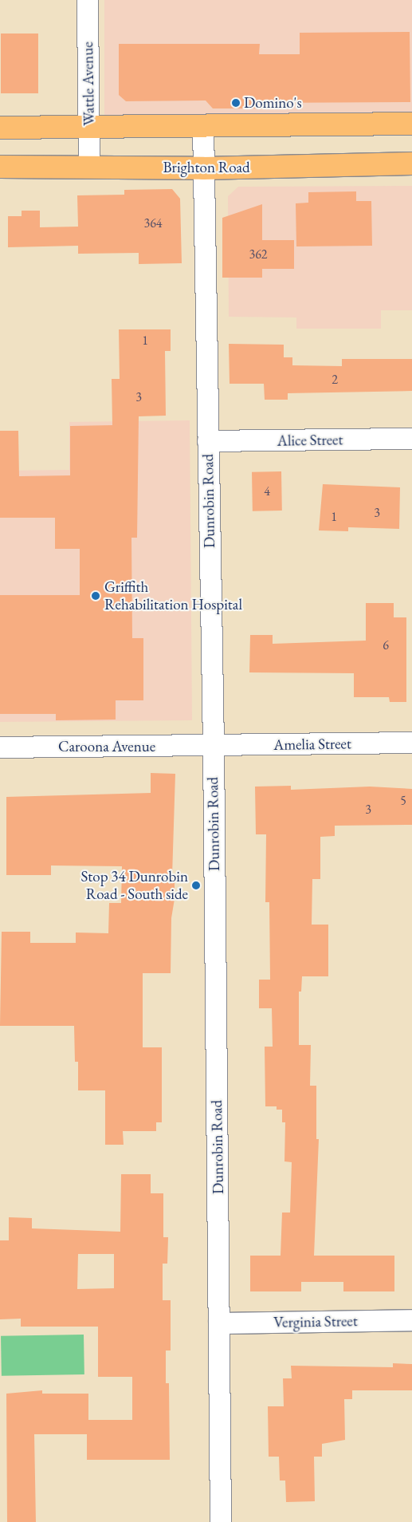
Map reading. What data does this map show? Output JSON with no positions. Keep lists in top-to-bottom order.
{
  "streets": {
    "main road": ["Brighton Road"],
    "street": [
      "Wattle Avenue",
      "Alice Street",
      "Dunrobin Road",
      "Amelia Street",
      "Caroona Avenue",
      "Verginia Street"
    ]
  },
  "crossings": [
    ["Wattle Avenue", "Brighton Road"],
    ["Brighton Road", "Dunrobin Road"],
    ["Alice Street", "Dunrobin Road"],
    ["Dunrobin Road", "Amelia Street"],
    ["Dunrobin Road", "Caroona Avenue"],
    ["Dunrobin Road", "Verginia Street"],
    ["Amelia Street", "Caroona Avenue"]
  ],
  "places": ["Domino's", "Griffith Rehabilitation Hospital", "Stop 34 Dunrobin Road - South side"],
  "house_numbers": [
    "364",
    "362",
    "1",
    "2",
    "3",
    "4",
    "3",
    "1",
    "6",
    "5",
    "3"
  ]
}
